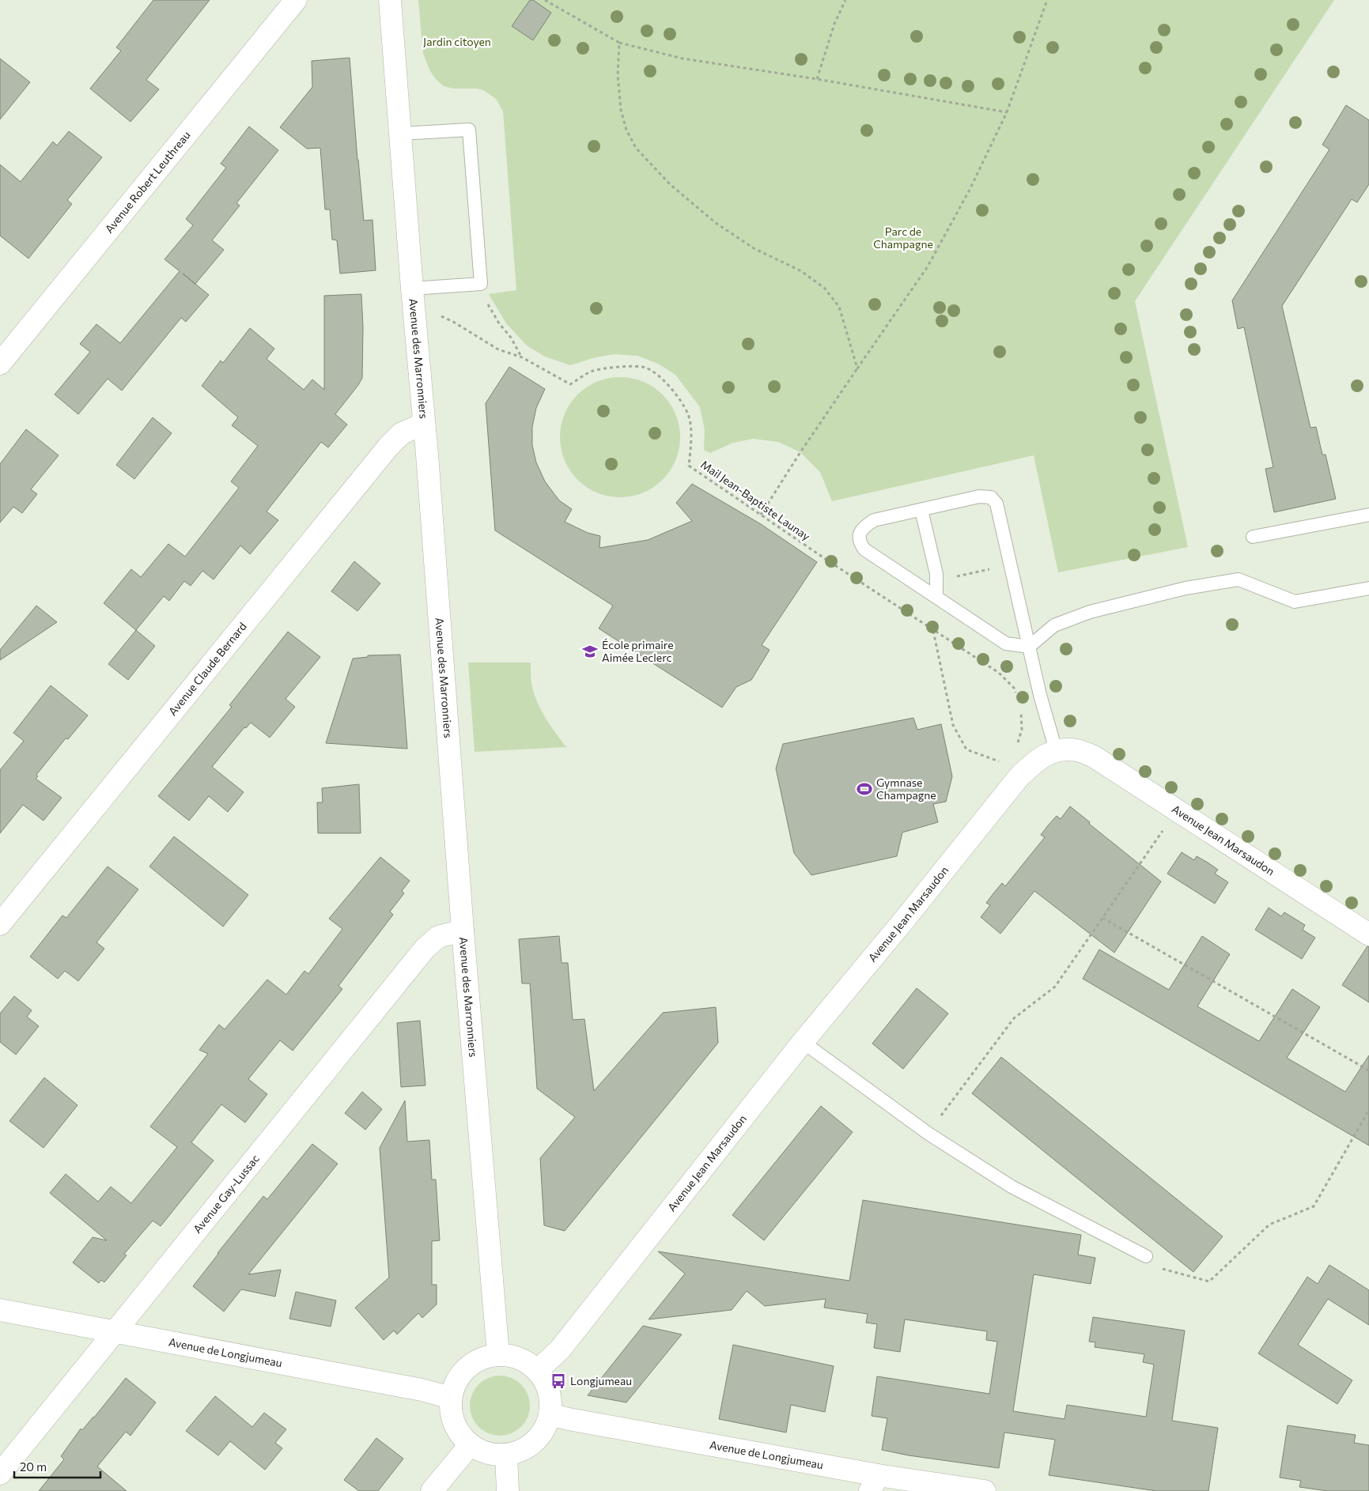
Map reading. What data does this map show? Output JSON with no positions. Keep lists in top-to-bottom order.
{
  "streets": {
    "street": [
      "Avenue Robert Leuthreau",
      "Avenue des Marronniers",
      "Avenue Claude Bernard",
      "Avenue Jean Marsaudon",
      "Avenue Gay-Lussac",
      "Avenue de Longjumeau"
    ],
    "path": ["Mail Jean-Baptiste Launay"]
  },
  "crossings": [
    ["Avenue des Marronniers", "Mail Jean-Baptiste Launay"],
    ["Avenue des Marronniers", "Avenue Claude Bernard"],
    ["Avenue des Marronniers", "Avenue Jean Marsaudon"],
    ["Avenue des Marronniers", "Avenue Gay-Lussac"],
    ["Avenue des Marronniers", "Avenue de Longjumeau"],
    ["Avenue Jean Marsaudon", "Avenue de Longjumeau"],
    ["Avenue Gay-Lussac", "Avenue de Longjumeau"]
  ],
  "parks": ["Jardin citoyen", "Parc de Champagne"],
  "places": {
    "school or university": ["École primaire Aimée Leclerc"],
    "sports": ["Gymnase Champagne"],
    "bus stop": ["Longjumeau"]
  },
  "scale_bar": "20 m"
}
